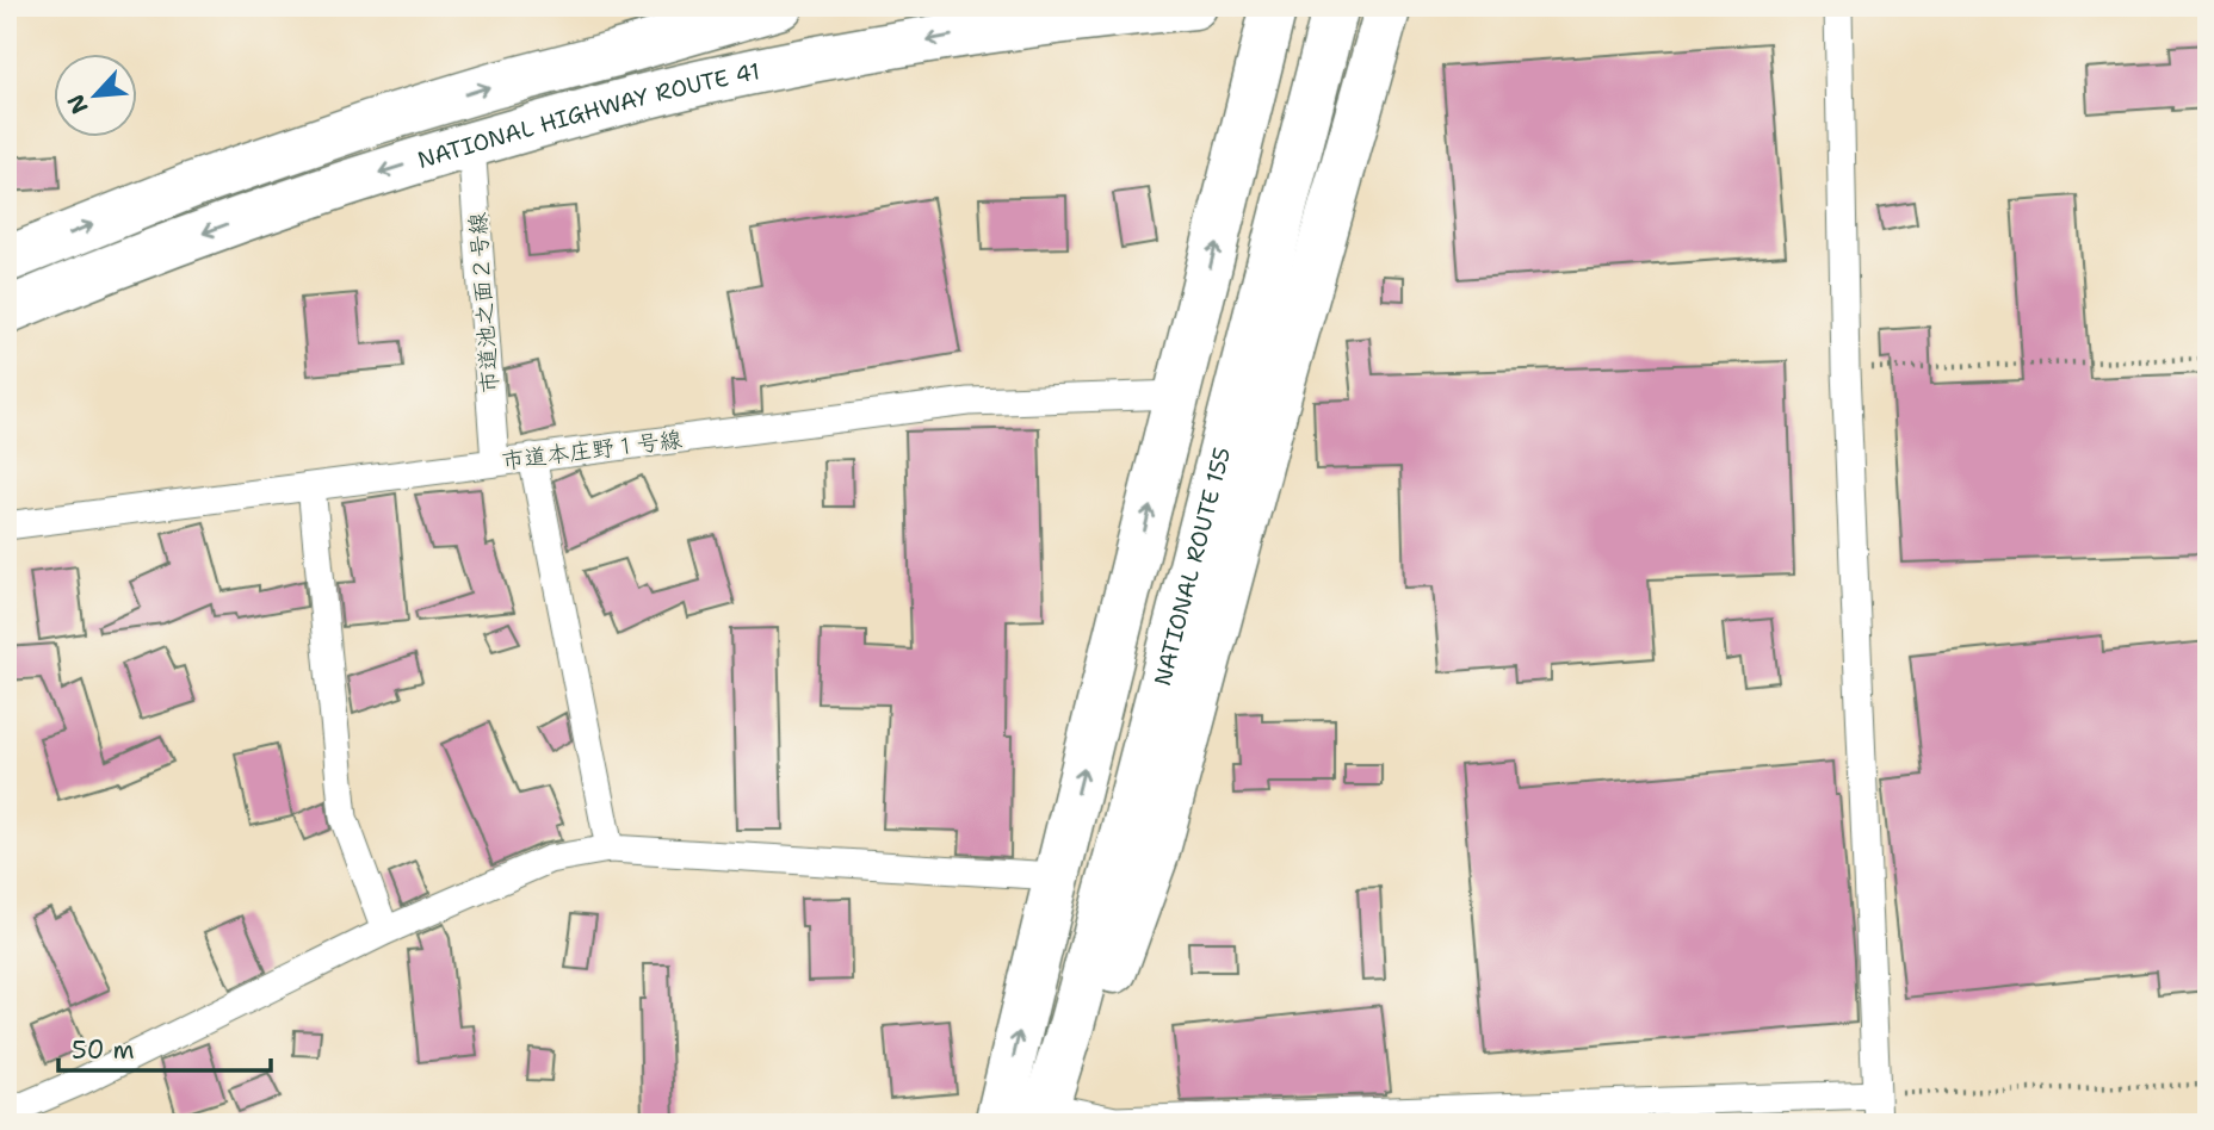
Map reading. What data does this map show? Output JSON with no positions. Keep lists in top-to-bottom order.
{
  "streets": {
    "highway": ["NATIONAL HIGHWAY ROUTE 41", "NATIONAL ROUTE 155"],
    "street": ["市道池之面２号線", "市道本庄野１号線"]
  },
  "crossings": [
    ["NATIONAL HIGHWAY ROUTE 41", "市道池之面２号線"],
    ["市道池之面２号線", "市道本庄野１号線"]
  ],
  "scale_bar": "50 m",
  "north": "bottom left"
}
